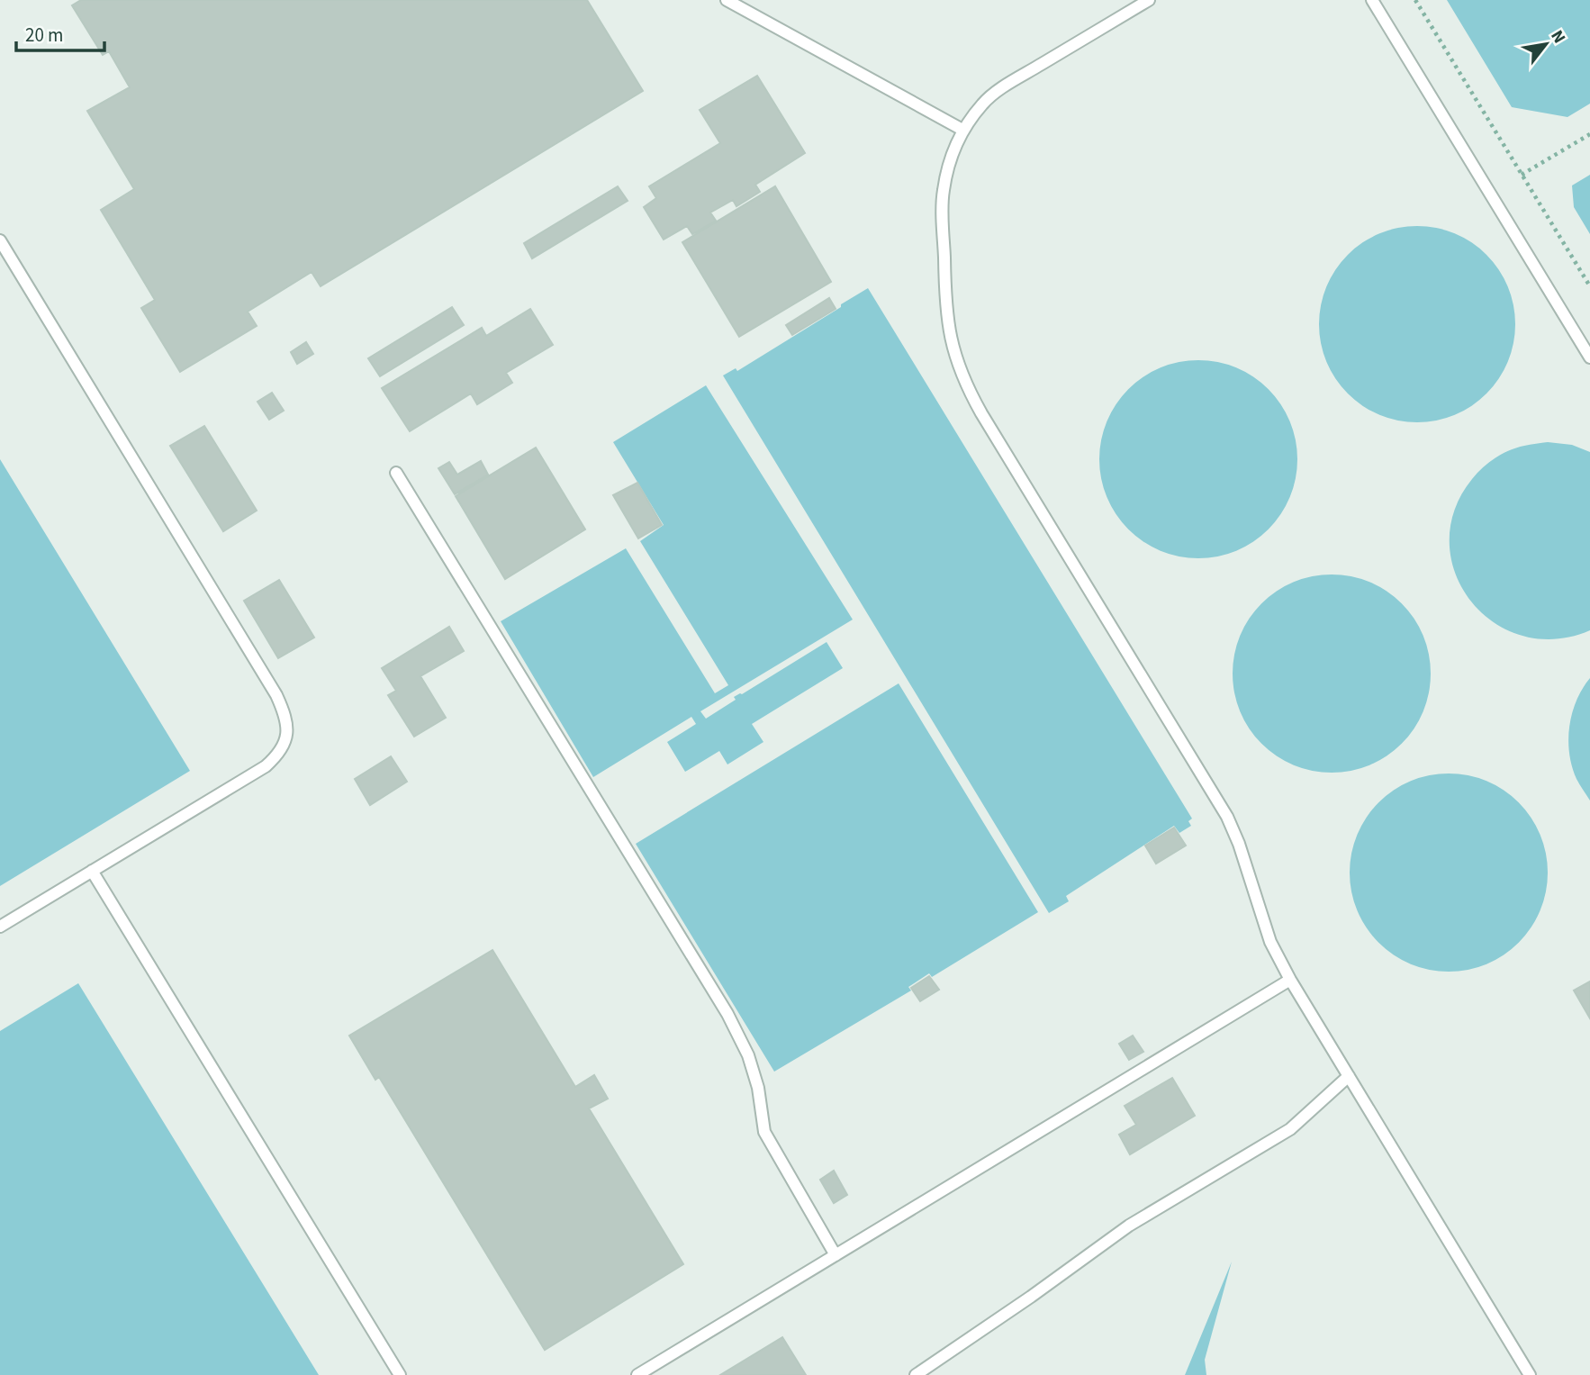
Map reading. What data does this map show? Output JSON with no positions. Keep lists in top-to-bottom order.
{
  "scale_bar": "20 m",
  "north": "top right"
}
